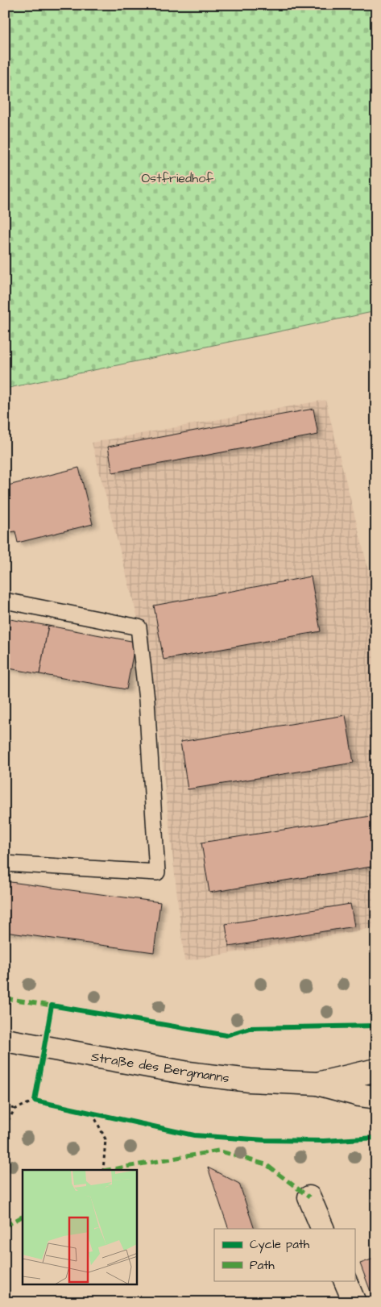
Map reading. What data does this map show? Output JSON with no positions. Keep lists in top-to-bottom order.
{
  "streets": {
    "main road": ["Straße des Bergmanns"]
  },
  "parks": ["Ostfriedhof"],
  "legend": ["Cycle path", "Path"]
}
